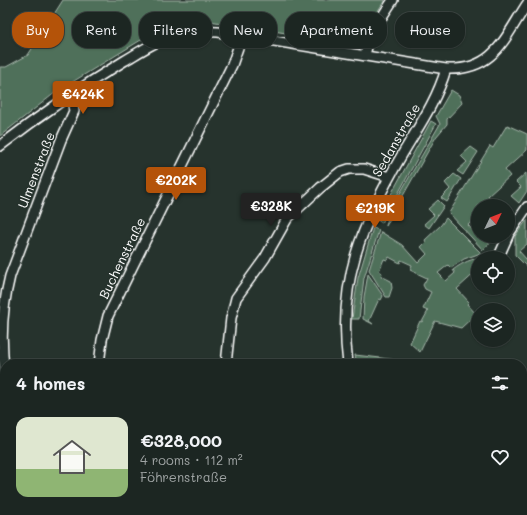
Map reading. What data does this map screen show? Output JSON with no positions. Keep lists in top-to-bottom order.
{
  "streets": {
    "street": ["Sedanstraße", "Ulmenstraße", "Buchenstraße"]
  },
  "north": "top right",
  "page": {
    "chip": [
      "Buy",
      "Rent",
      "Filters",
      "New",
      "Apartment",
      "House"
    ],
    "price": [
      "€424K",
      "€202K",
      "€328K",
      "€219K"
    ],
    "heading": "4 homes",
    "list": [
      {
        "name": "€328,000",
        "note": "4 rooms · 112 m² · Föhrenstraße"
      }
    ]
  }
}
